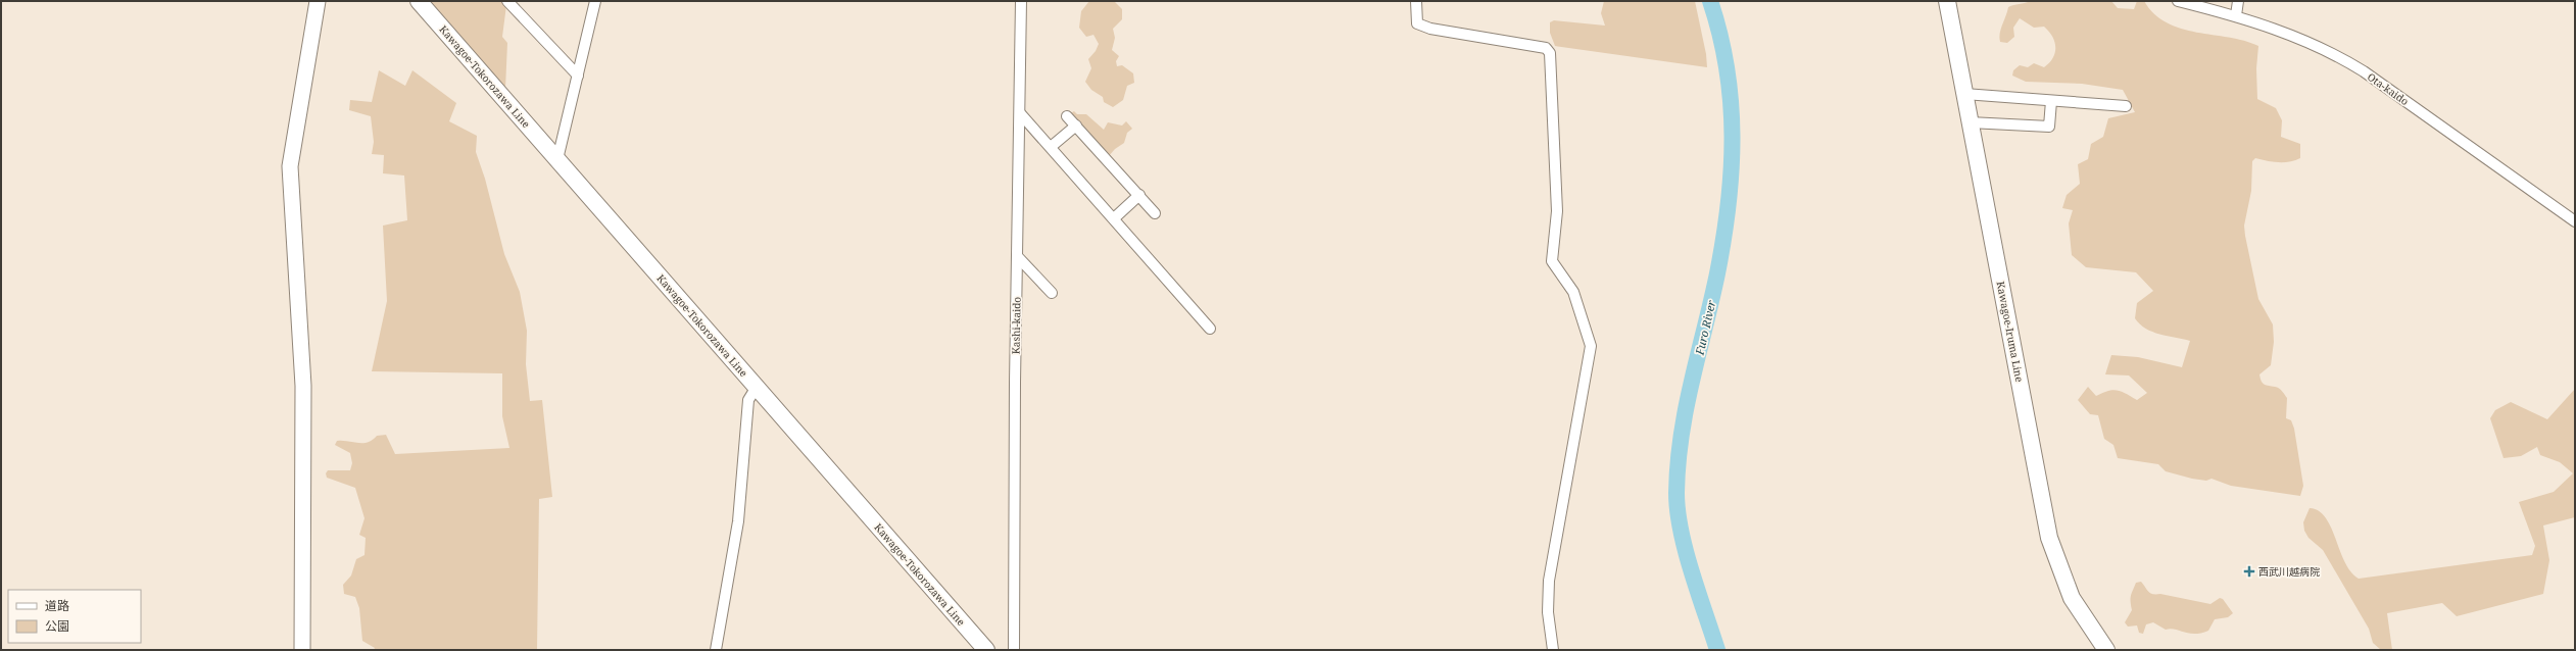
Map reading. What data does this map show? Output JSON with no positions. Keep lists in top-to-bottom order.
{
  "streets": {
    "main road": ["Kawagoe-Tokorozawa Line", "Kawagoe-Iruma Line"],
    "street": ["Ota-kaido", "Kashi-kaido"]
  },
  "water": ["Furo River"],
  "places": {
    "health": ["西武川越病院"]
  },
  "legend": ["道路", "公園"]
}
